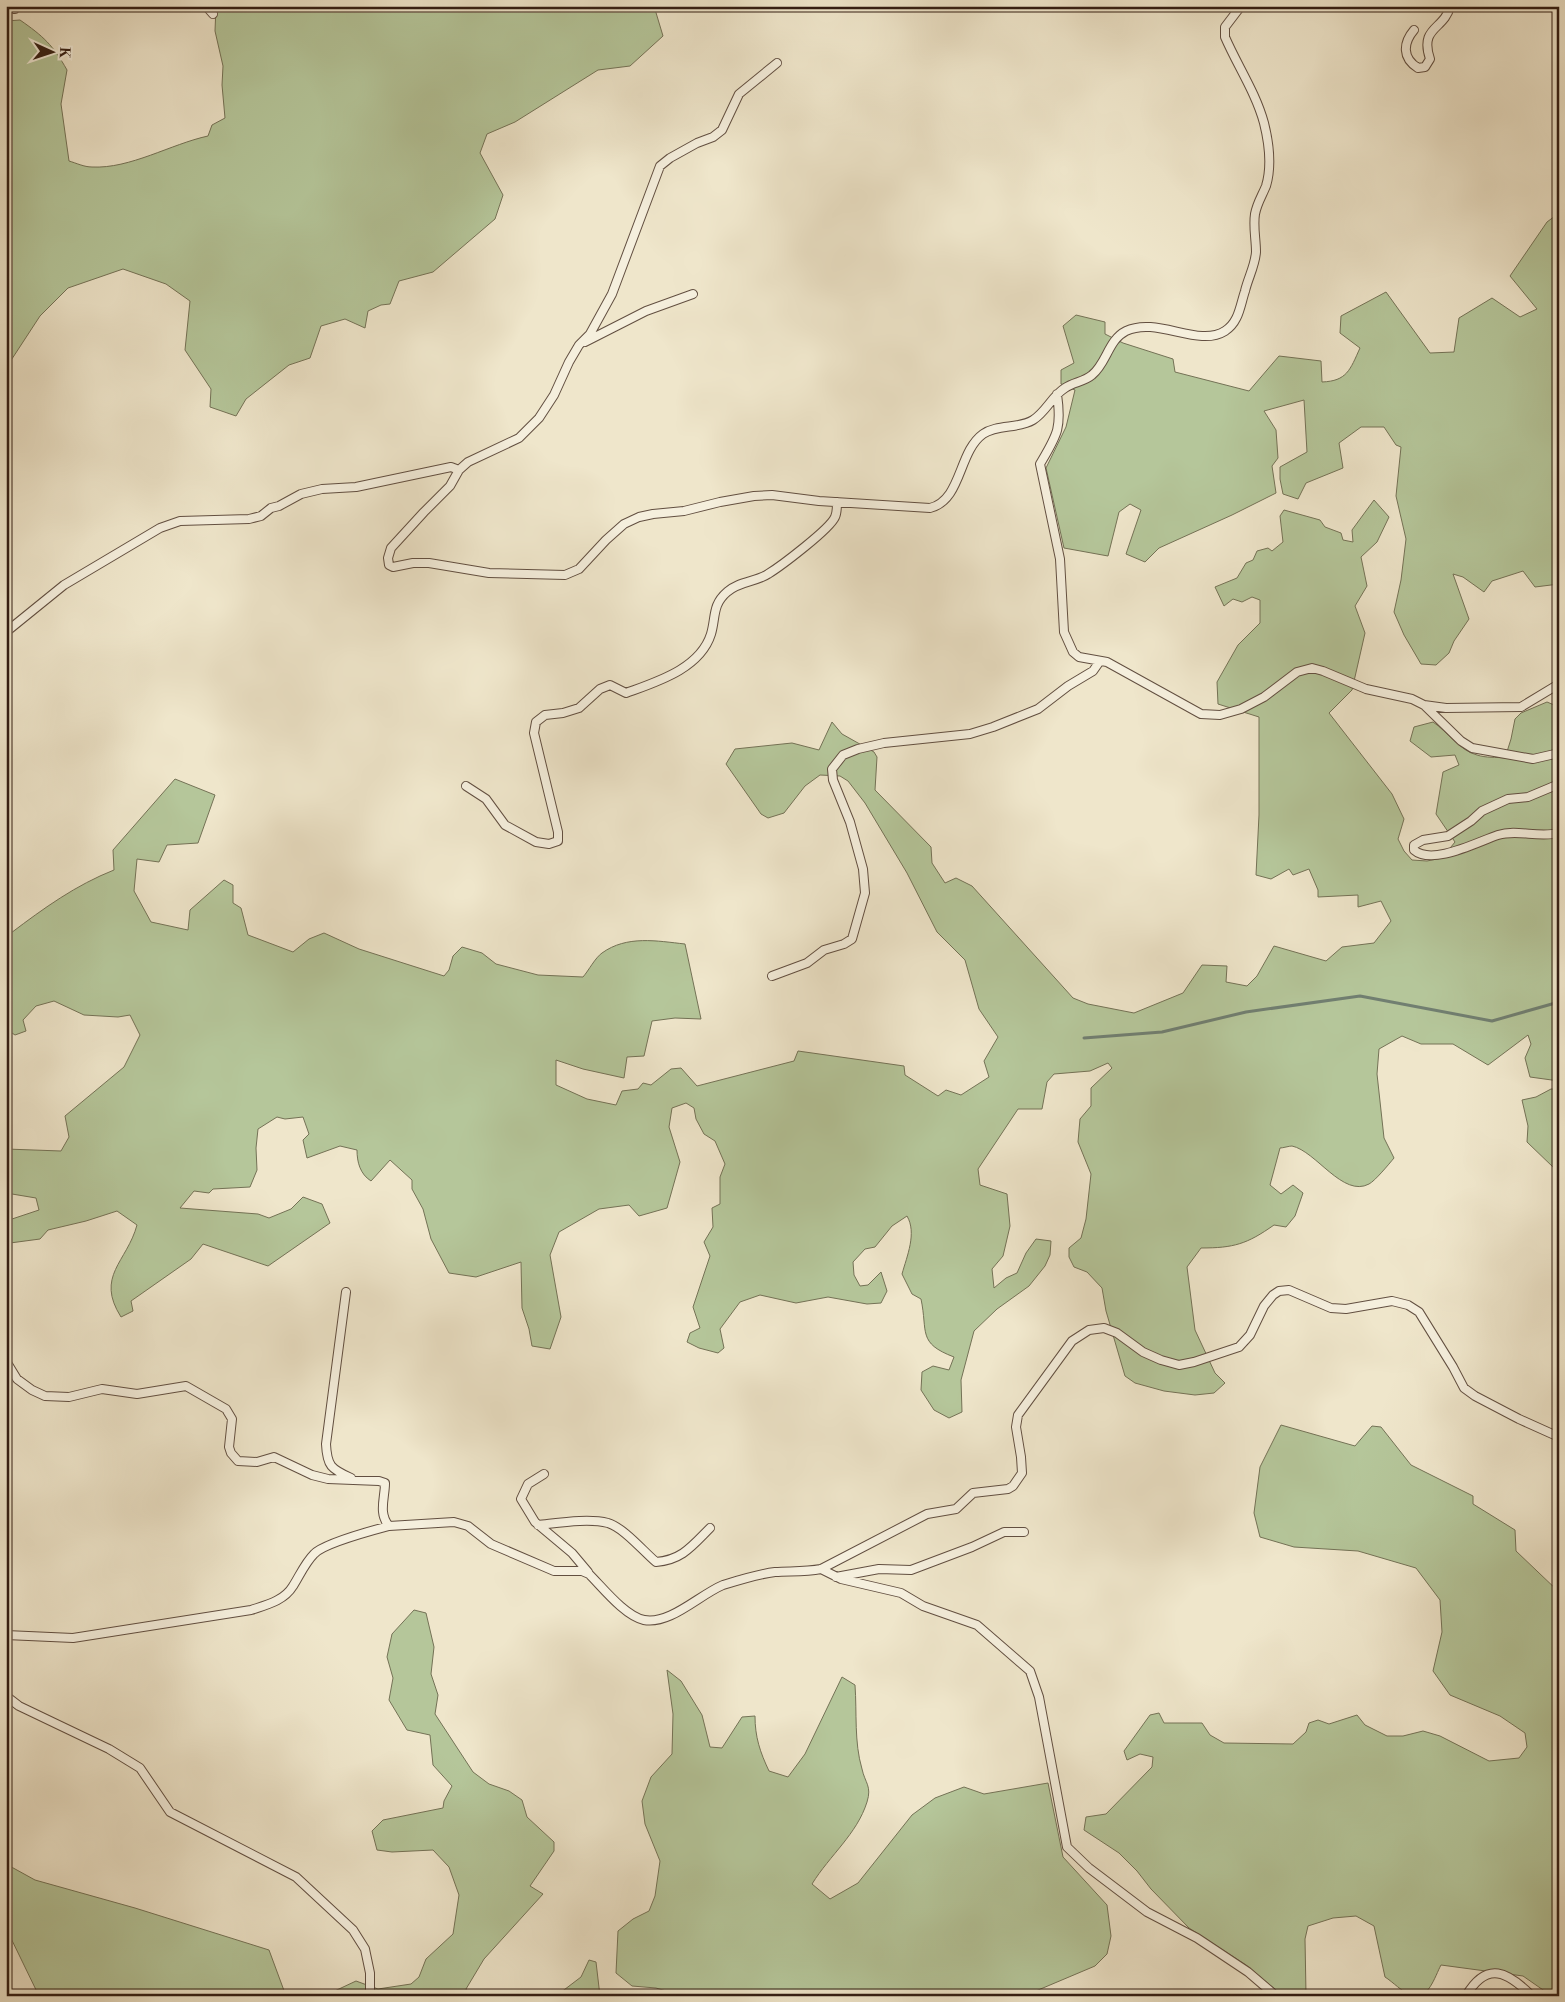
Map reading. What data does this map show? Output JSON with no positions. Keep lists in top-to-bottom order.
{
  "north": "right"
}
